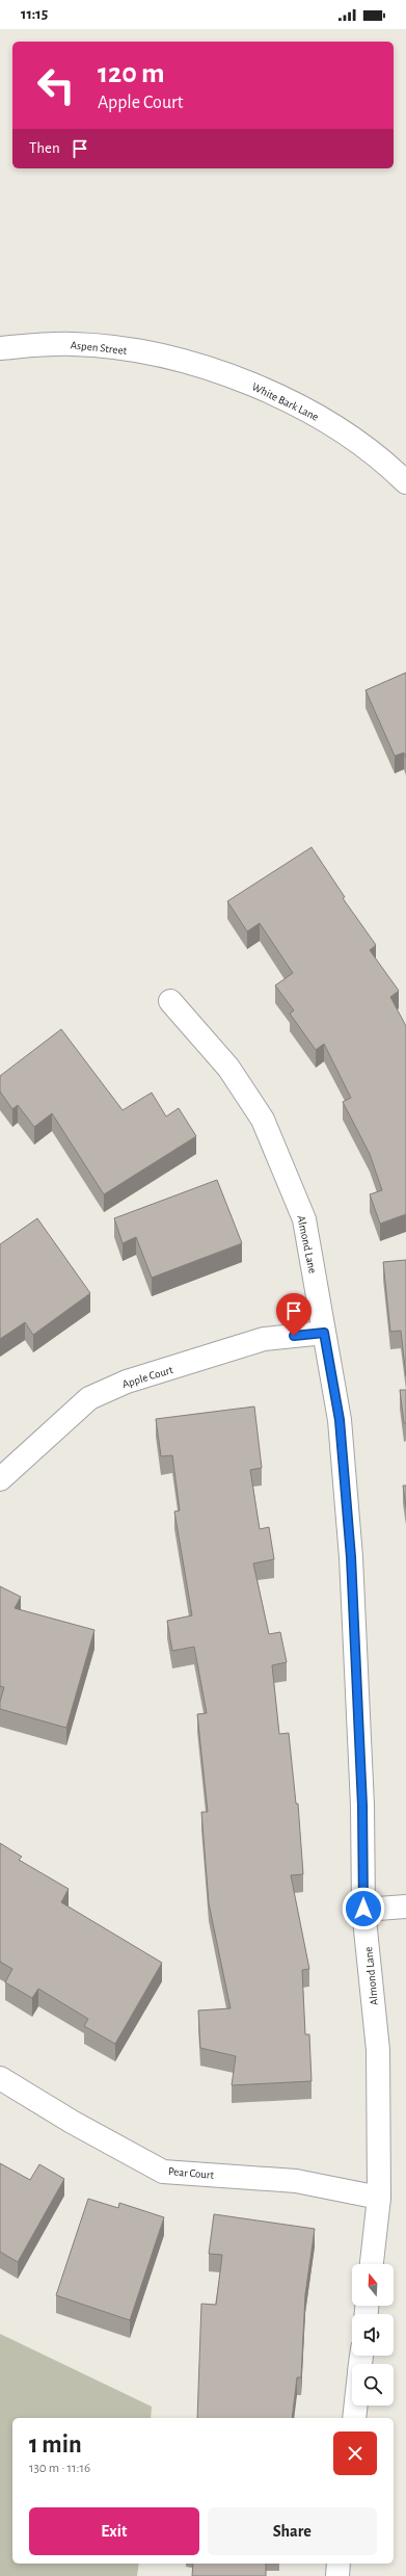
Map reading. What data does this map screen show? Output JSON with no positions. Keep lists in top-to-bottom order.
{
  "streets": {
    "street": [
      "Aspen Street",
      "White Bark Lane",
      "Almond Lane",
      "Apple Court",
      "Pear Court"
    ]
  },
  "crossings": [
    ["Aspen Street", "White Bark Lane"],
    ["Almond Lane", "Apple Court"],
    ["Almond Lane", "Pear Court"]
  ],
  "north": "top",
  "page": {
    "status": "11:15",
    "turn": ["120 m", "Apple Court"],
    "then": "Then",
    "heading": ["1 min", "130 m · 11:16"],
    "buttons": ["Exit", "Share"]
  }
}
